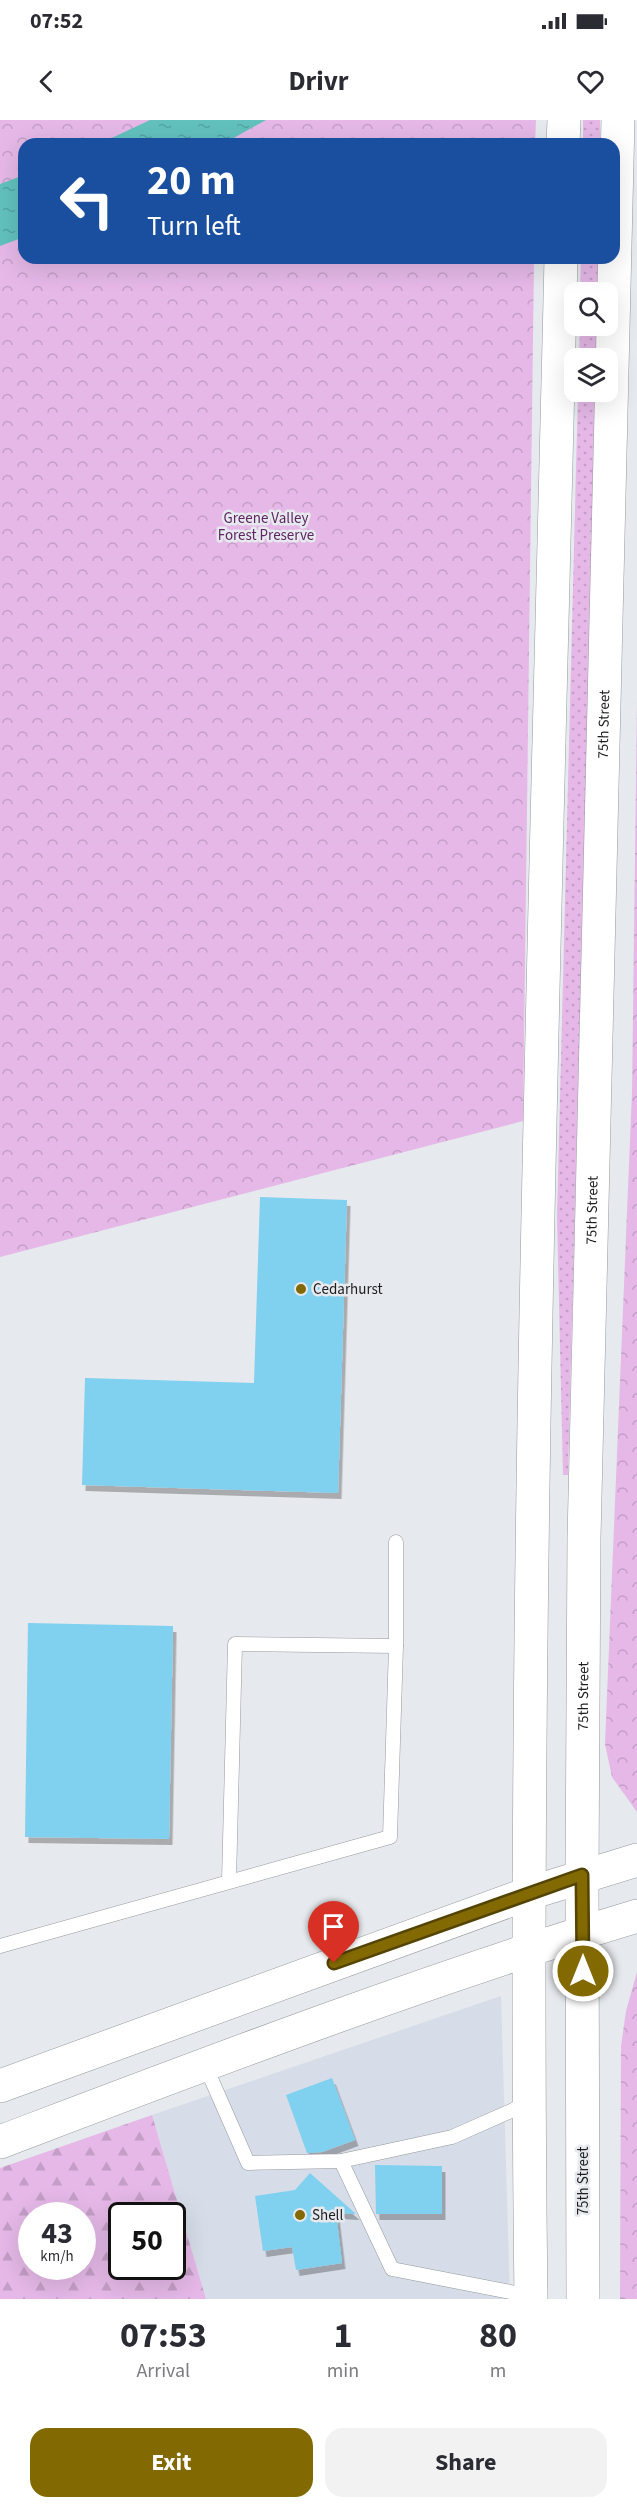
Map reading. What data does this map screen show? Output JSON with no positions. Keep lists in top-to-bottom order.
{
  "streets": {
    "main road": ["75th Street"]
  },
  "parks": ["Greene Valley Forest Preserve"],
  "places": ["Cedarhurst", "Shell"],
  "page": {
    "status": "07:52",
    "header": "Drivr",
    "turn": ["20 m", "Turn left"],
    "speed": "43 km/h",
    "limit": "50",
    "eta": [
      "07:53",
      "Arrival",
      "1",
      "min",
      "80",
      "m"
    ],
    "buttons": ["Exit", "Share"]
  }
}
